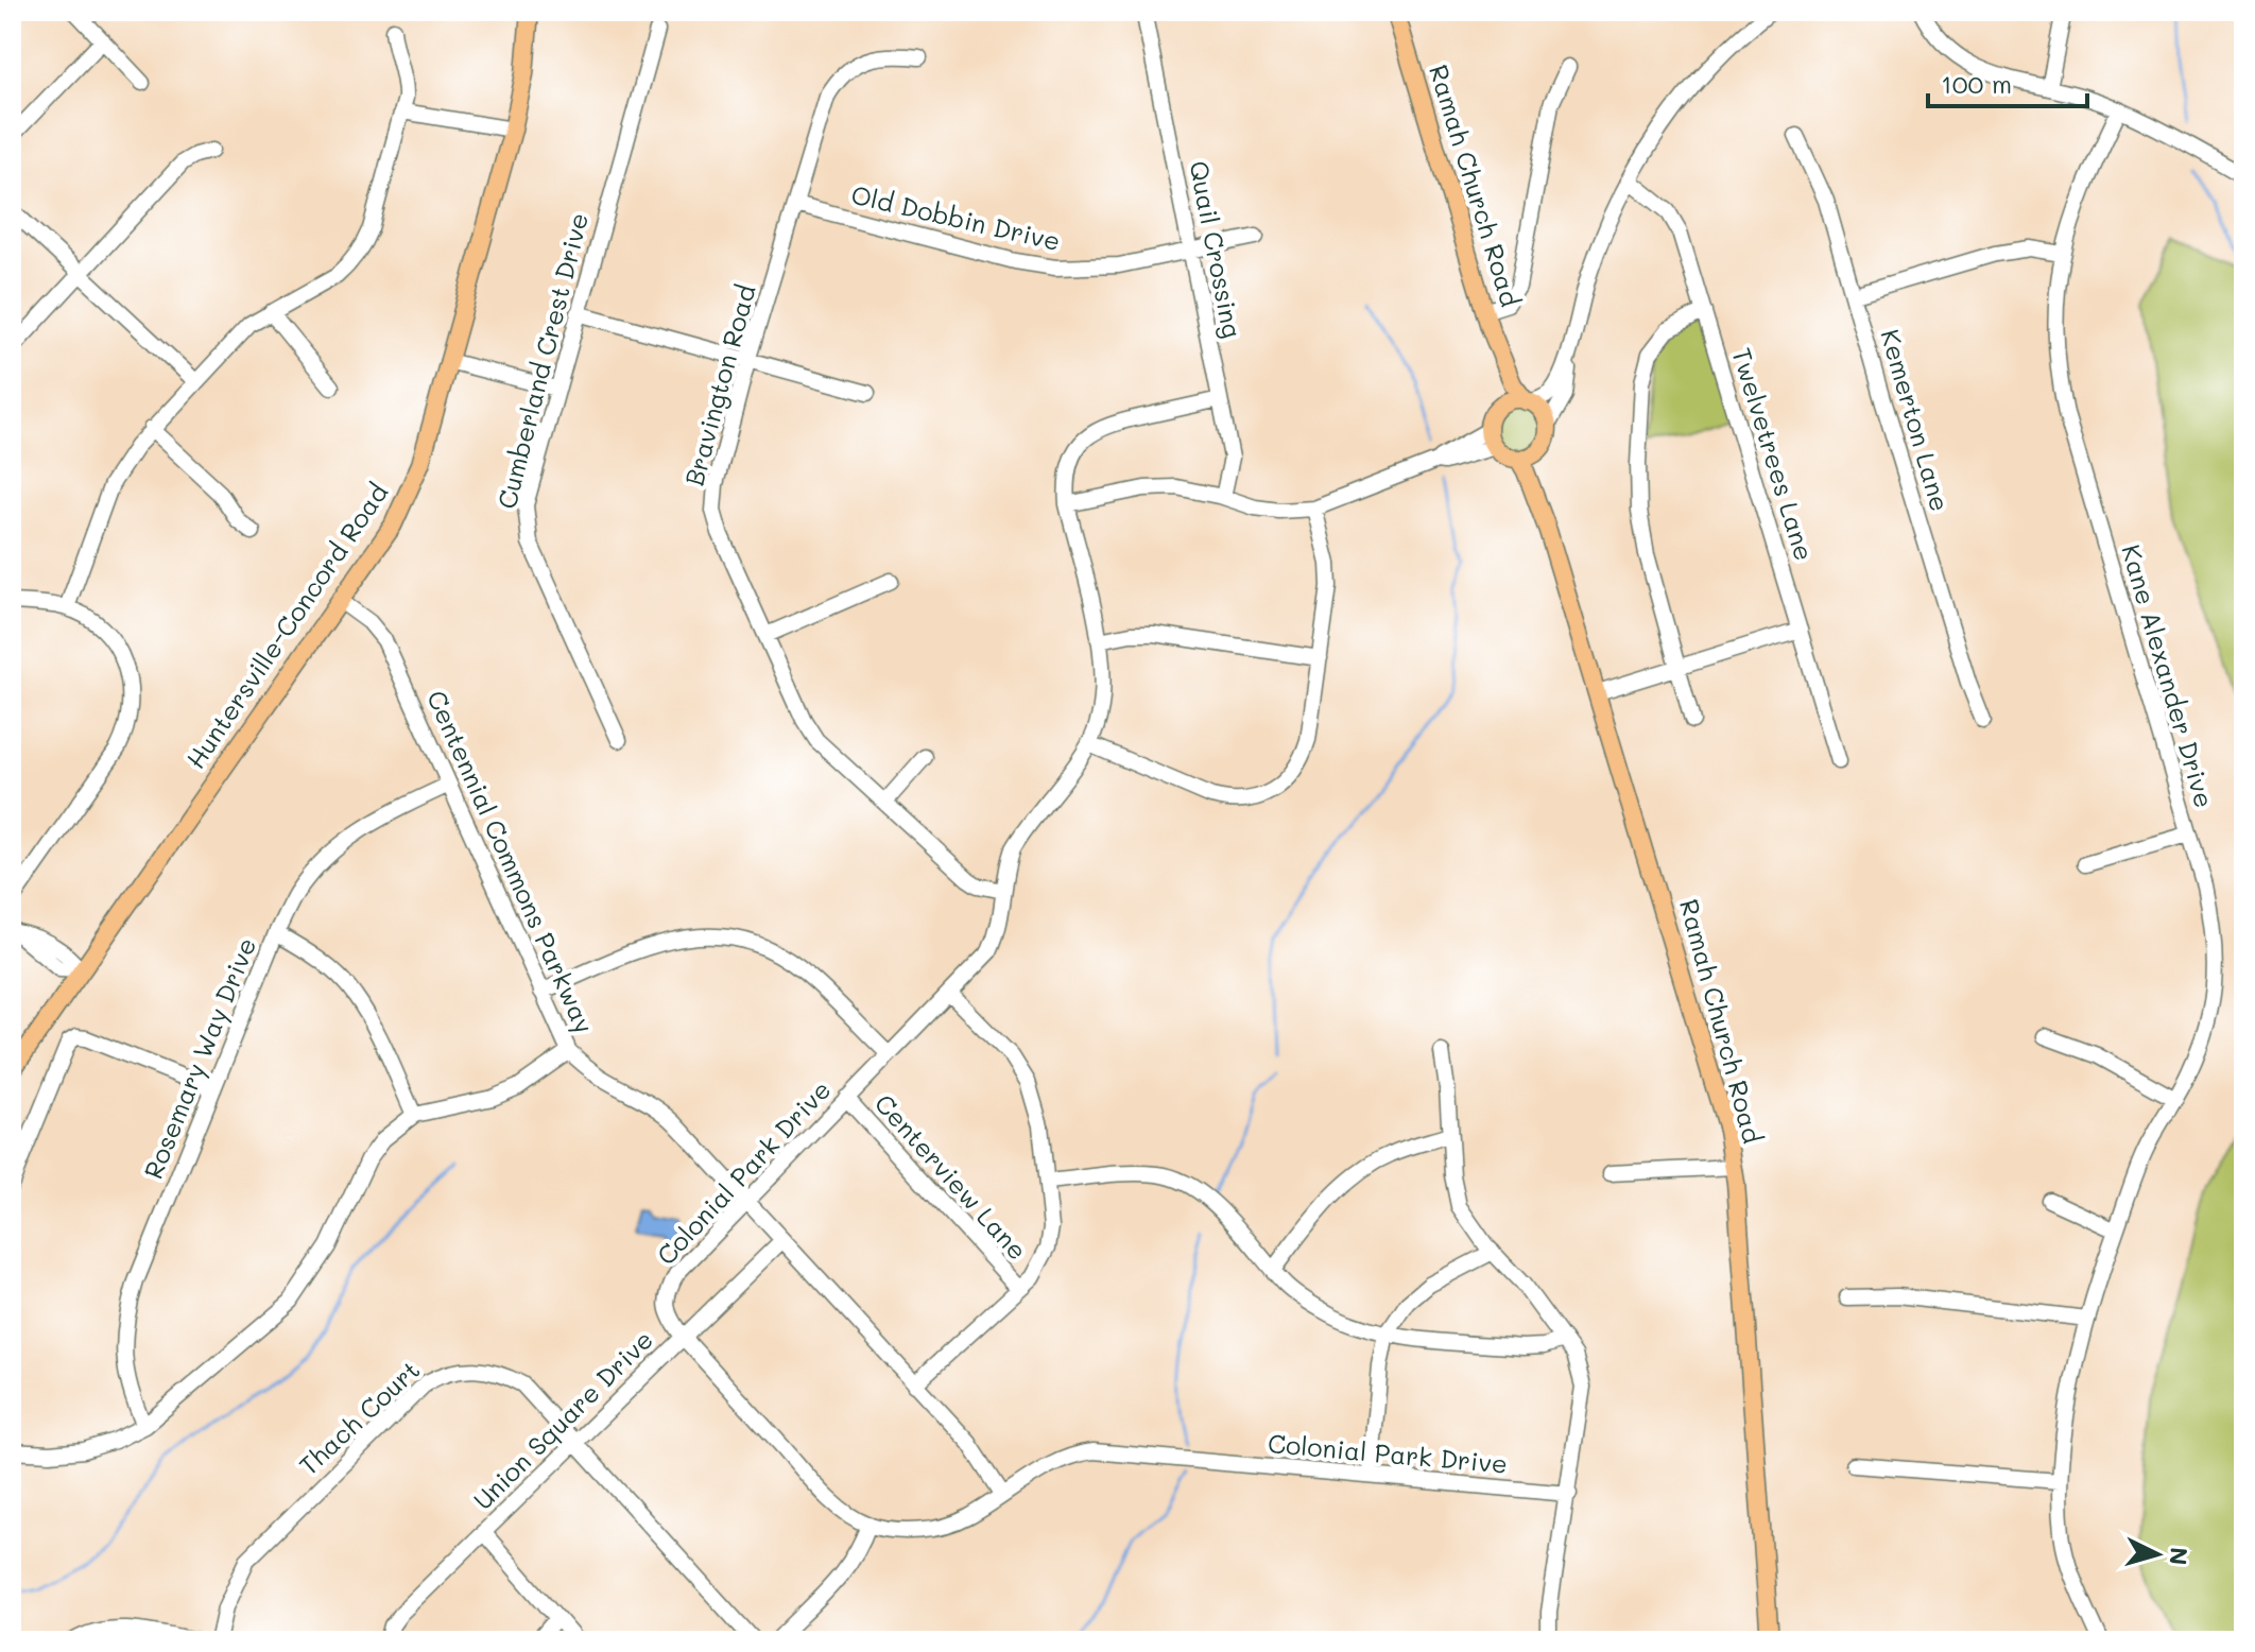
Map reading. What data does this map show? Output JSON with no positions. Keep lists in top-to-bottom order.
{
  "streets": {
    "main road": ["Ramah Church Road", "Huntersville-Concord Road"],
    "street": [
      "Old Dobbin Drive",
      "Quail Crossing",
      "Cumberland Crest Drive",
      "Bravington Road",
      "Kemerton Lane",
      "Twelvetrees Lane",
      "Kane Alexander Drive",
      "Centennial Commons Parkway",
      "Rosemary Way Drive",
      "Colonial Park Drive",
      "Centerview Lane",
      "Thach Court",
      "Union Square Drive"
    ]
  },
  "crossings": [
    ["Old Dobbin Drive", "Quail Crossing"],
    ["Old Dobbin Drive", "Bravington Road"],
    ["Quail Crossing", "Colonial Park Drive"],
    ["Bravington Road", "Colonial Park Drive"],
    ["Huntersville-Concord Road", "Centennial Commons Parkway"],
    ["Centennial Commons Parkway", "Rosemary Way Drive"],
    ["Centennial Commons Parkway", "Colonial Park Drive"],
    ["Centennial Commons Parkway", "Union Square Drive"],
    ["Colonial Park Drive", "Centerview Lane"],
    ["Colonial Park Drive", "Union Square Drive"],
    ["Thach Court", "Union Square Drive"]
  ],
  "scale_bar": "100 m",
  "north": "right"
}
